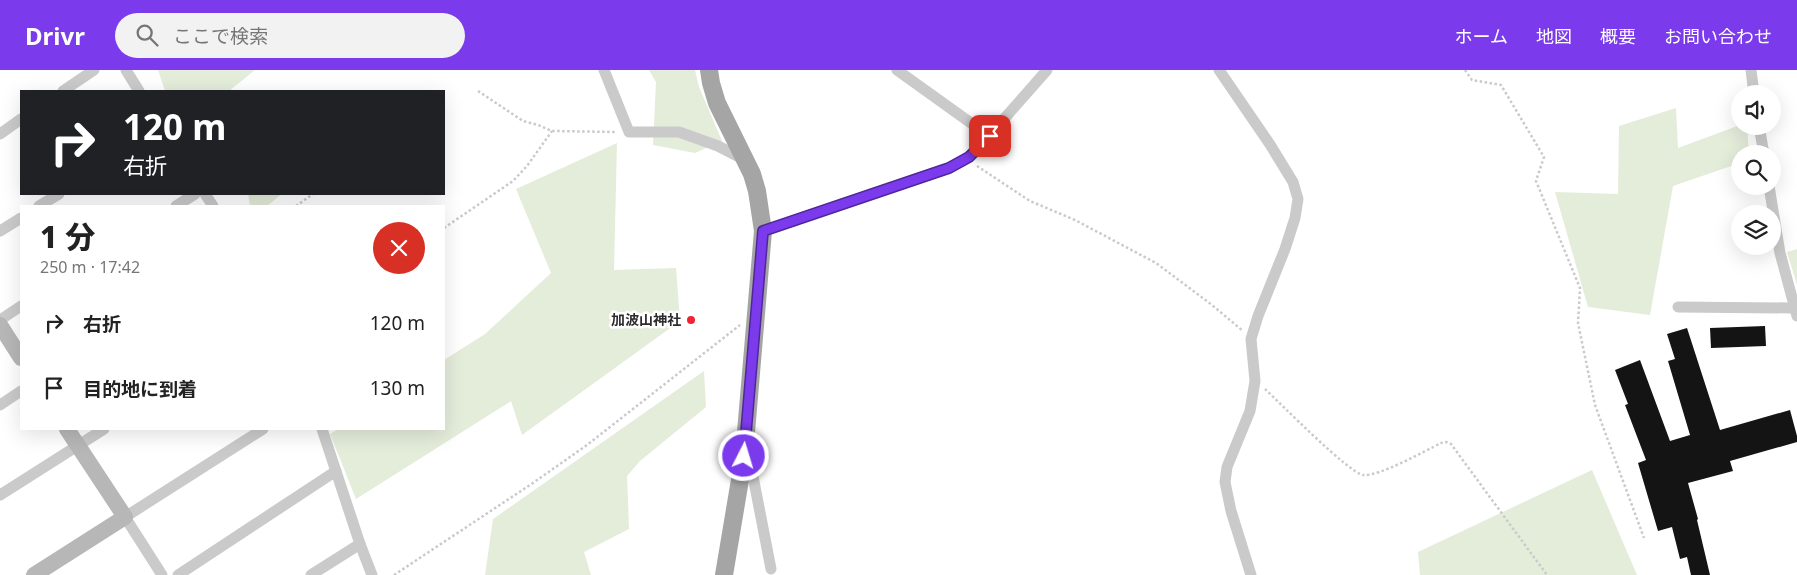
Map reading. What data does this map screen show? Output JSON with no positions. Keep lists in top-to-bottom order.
{
  "places": ["加波山神社"],
  "page": {
    "header": "Drivr",
    "search": "ここで検索",
    "nav": [
      "ホーム",
      "地図",
      "概要",
      "お問い合わせ"
    ],
    "turn": ["120 m", "右折"],
    "heading": ["1 分", "250 m · 17:42"],
    "list": [
      {
        "name": "右折",
        "value": "120 m"
      },
      {
        "name": "目的地に到着",
        "value": "130 m"
      }
    ]
  }
}
